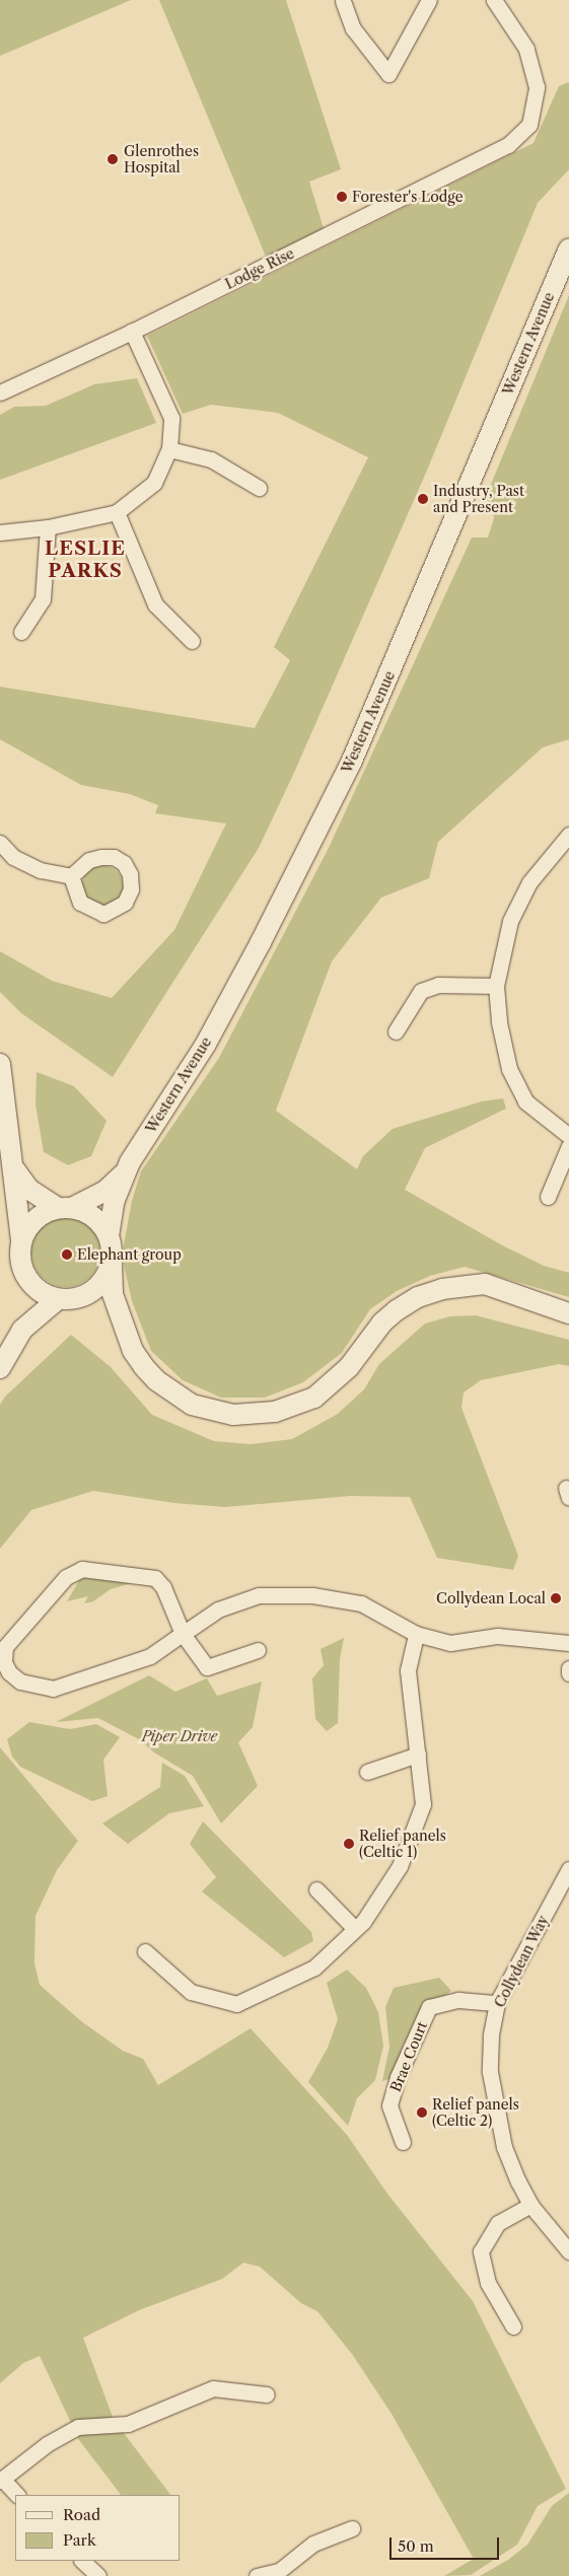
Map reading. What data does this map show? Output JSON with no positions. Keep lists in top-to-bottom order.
{
  "streets": {
    "main road": ["Western Avenue"],
    "street": ["Lodge Rise", "Collydean Way", "Brae Court"]
  },
  "crossings": [
    ["Collydean Way", "Brae Court"]
  ],
  "districts": ["LESLIE PARKS"],
  "parks": ["Piper Drive"],
  "places": [
    "Glenrothes Hospital",
    "Forester's Lodge",
    "Industry, Past and Present",
    "Elephant group",
    "Collydean Local",
    "Relief panels (Celtic 1)",
    "Relief panels (Celtic 2)"
  ],
  "legend": ["Road", "Park"],
  "scale_bar": "50 m"
}
